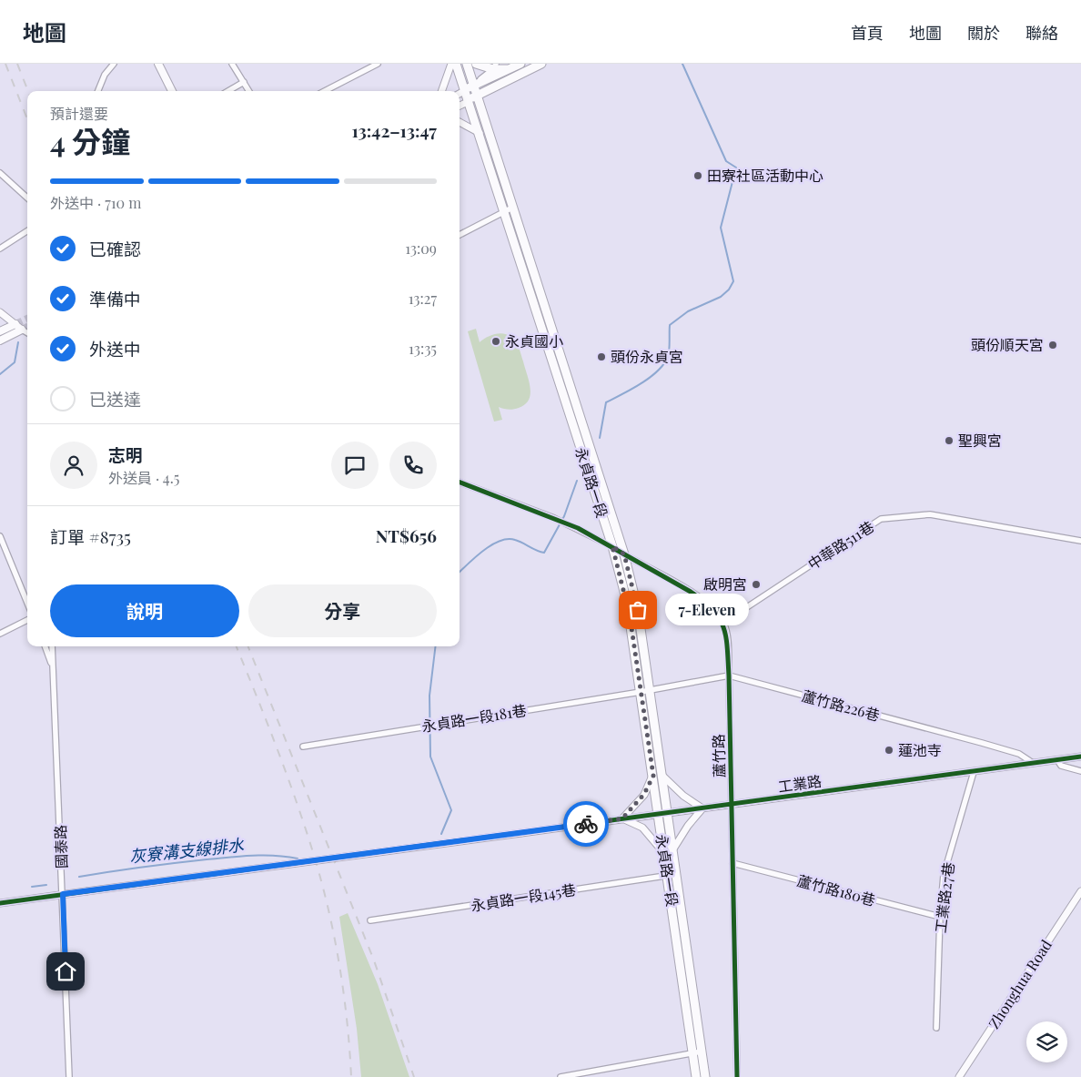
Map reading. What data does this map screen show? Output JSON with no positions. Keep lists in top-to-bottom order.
{
  "streets": {
    "main road": ["永貞路一段"],
    "street": [
      "中華路511巷",
      "蘆竹路226巷",
      "永貞路一段181巷",
      "蘆竹路",
      "工業路",
      "國泰路",
      "蘆竹路180巷",
      "永貞路一段145巷",
      "工業路27巷",
      "Zhonghua Road"
    ]
  },
  "crossings": [
    ["永貞路一段", "蘆竹路226巷"],
    ["永貞路一段", "永貞路一段181巷"],
    ["永貞路一段", "工業路"],
    ["永貞路一段", "永貞路一段145巷"],
    ["中華路511巷", "蘆竹路"],
    ["蘆竹路226巷", "永貞路一段181巷"],
    ["蘆竹路226巷", "蘆竹路"],
    ["蘆竹路226巷", "工業路"],
    ["蘆竹路", "工業路"],
    ["蘆竹路", "蘆竹路180巷"],
    ["工業路", "國泰路"],
    ["工業路", "工業路27巷"],
    ["蘆竹路180巷", "工業路27巷"]
  ],
  "water": ["灰寮溝支線排水"],
  "places": [
    "田寮社區活動中心",
    "永貞國小",
    "頭份順天宮",
    "頭份永貞宮",
    "聖興宮",
    "啟明宮",
    "7-Eleven",
    "蓮池寺"
  ],
  "page": {
    "header": "地圖",
    "nav": [
      "首頁",
      "地圖",
      "關於",
      "聯絡"
    ],
    "heading": ["4 分鐘", "預計還要", "13:42–13:47"],
    "panel": [
      "志明",
      "外送員 · 4.5",
      "訂單 #8735",
      "NT$656"
    ],
    "bar": "外送中 · 710 m",
    "list": [
      ["已確認", "13:09"],
      ["準備中", "13:27"],
      ["外送中", "13:35"],
      "已送達"
    ],
    "buttons": ["說明", "分享"],
    "bubble": "7-Eleven"
  }
}
